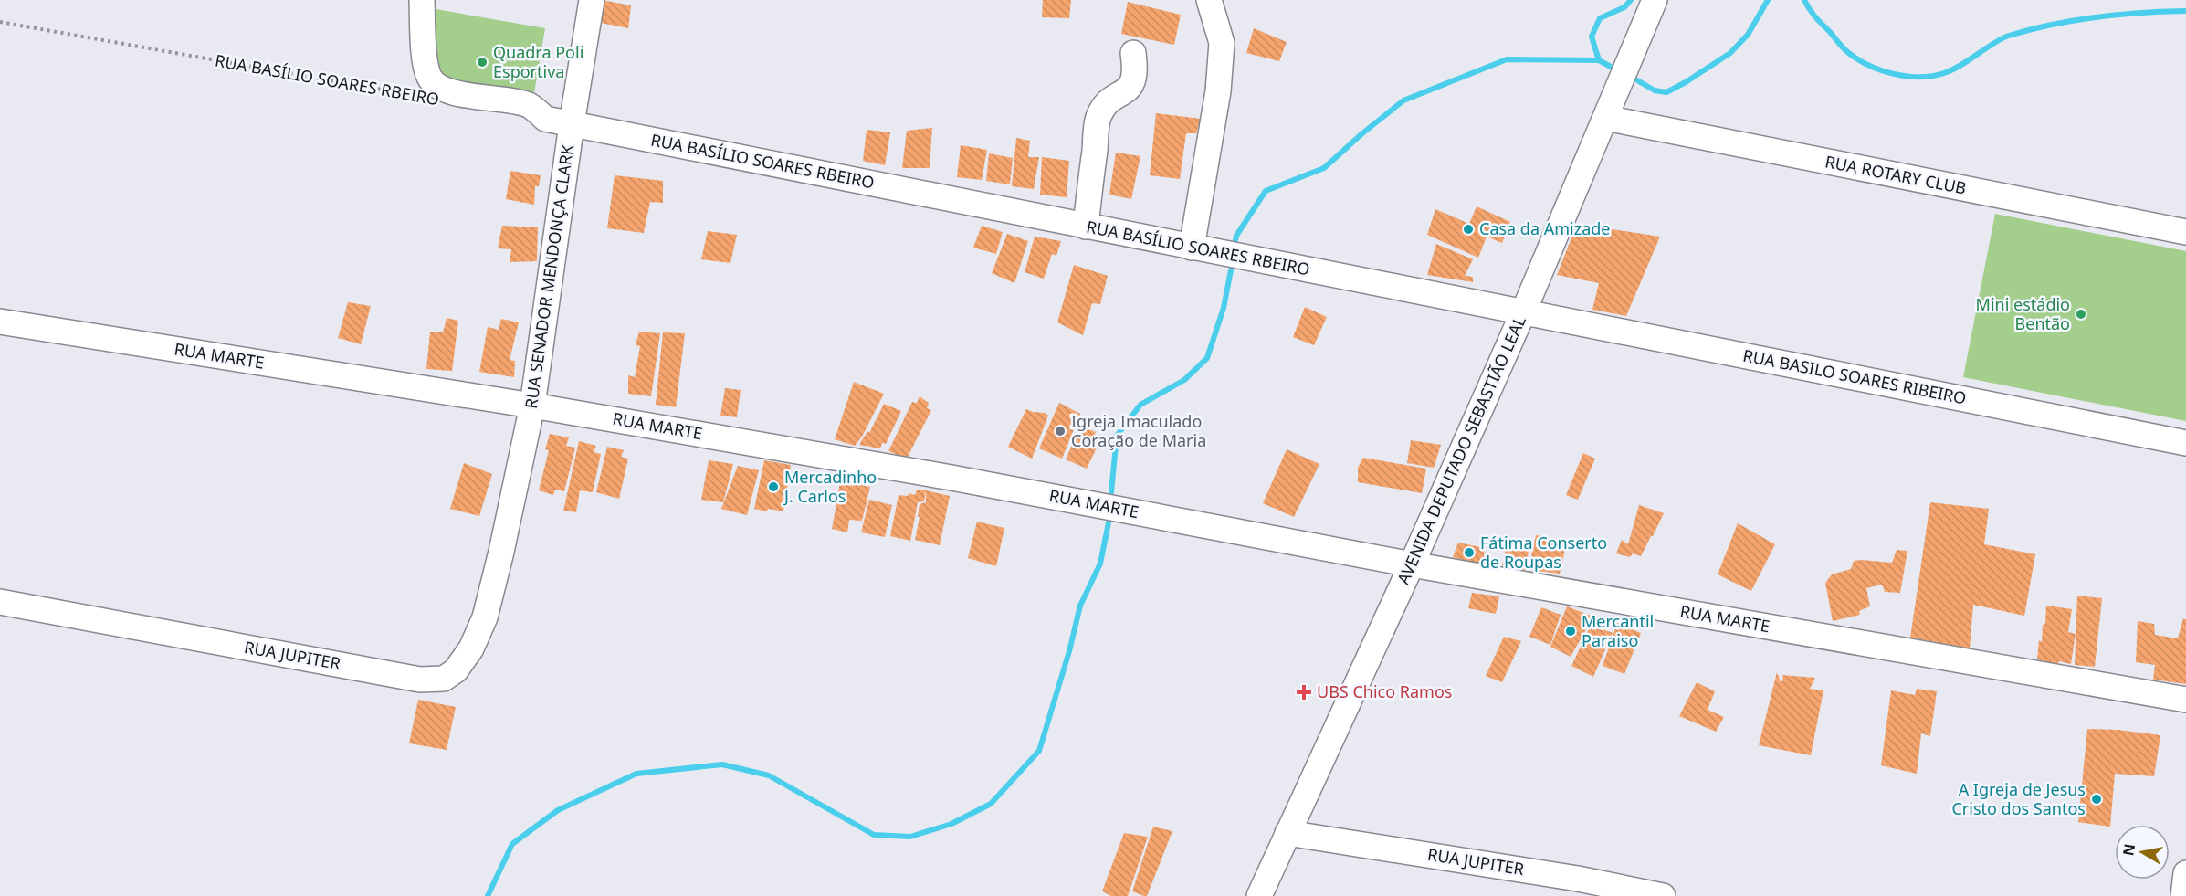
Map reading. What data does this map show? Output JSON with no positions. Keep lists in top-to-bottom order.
{
  "streets": {
    "street": [
      "RUA BASÍLIO SOARES RBEIRO",
      "RUA ROTARY CLUB",
      "RUA SENADOR MENDONÇA CLARK",
      "RUA MARTE",
      "RUA BASILO SOARES RIBEIRO",
      "AVENIDA DEPUTADO SEBASTIÃO LEAL",
      "RUA JUPITER"
    ]
  },
  "crossings": [
    ["RUA BASÍLIO SOARES RBEIRO", "RUA SENADOR MENDONÇA CLARK"],
    ["RUA BASÍLIO SOARES RBEIRO", "RUA BASILO SOARES RIBEIRO"],
    ["RUA BASÍLIO SOARES RBEIRO", "AVENIDA DEPUTADO SEBASTIÃO LEAL"],
    ["RUA ROTARY CLUB", "AVENIDA DEPUTADO SEBASTIÃO LEAL"],
    ["RUA SENADOR MENDONÇA CLARK", "RUA MARTE"],
    ["RUA SENADOR MENDONÇA CLARK", "RUA JUPITER"],
    ["RUA MARTE", "AVENIDA DEPUTADO SEBASTIÃO LEAL"],
    ["RUA BASILO SOARES RIBEIRO", "AVENIDA DEPUTADO SEBASTIÃO LEAL"],
    ["AVENIDA DEPUTADO SEBASTIÃO LEAL", "RUA JUPITER"]
  ],
  "places": {
    "other": [
      "Quadra Poli Esportiva",
      "Casa da Amizade",
      "Mini estádio Bentão",
      "Igreja Imaculado Coração de Maria",
      "Mercadinho J. Carlos",
      "Fátima Conserto de Roupas",
      "Mercantil Paraiso",
      "A Igreja de Jesus Cristo dos Santos"
    ],
    "health": ["UBS Chico Ramos"]
  },
  "north": "left"
}
